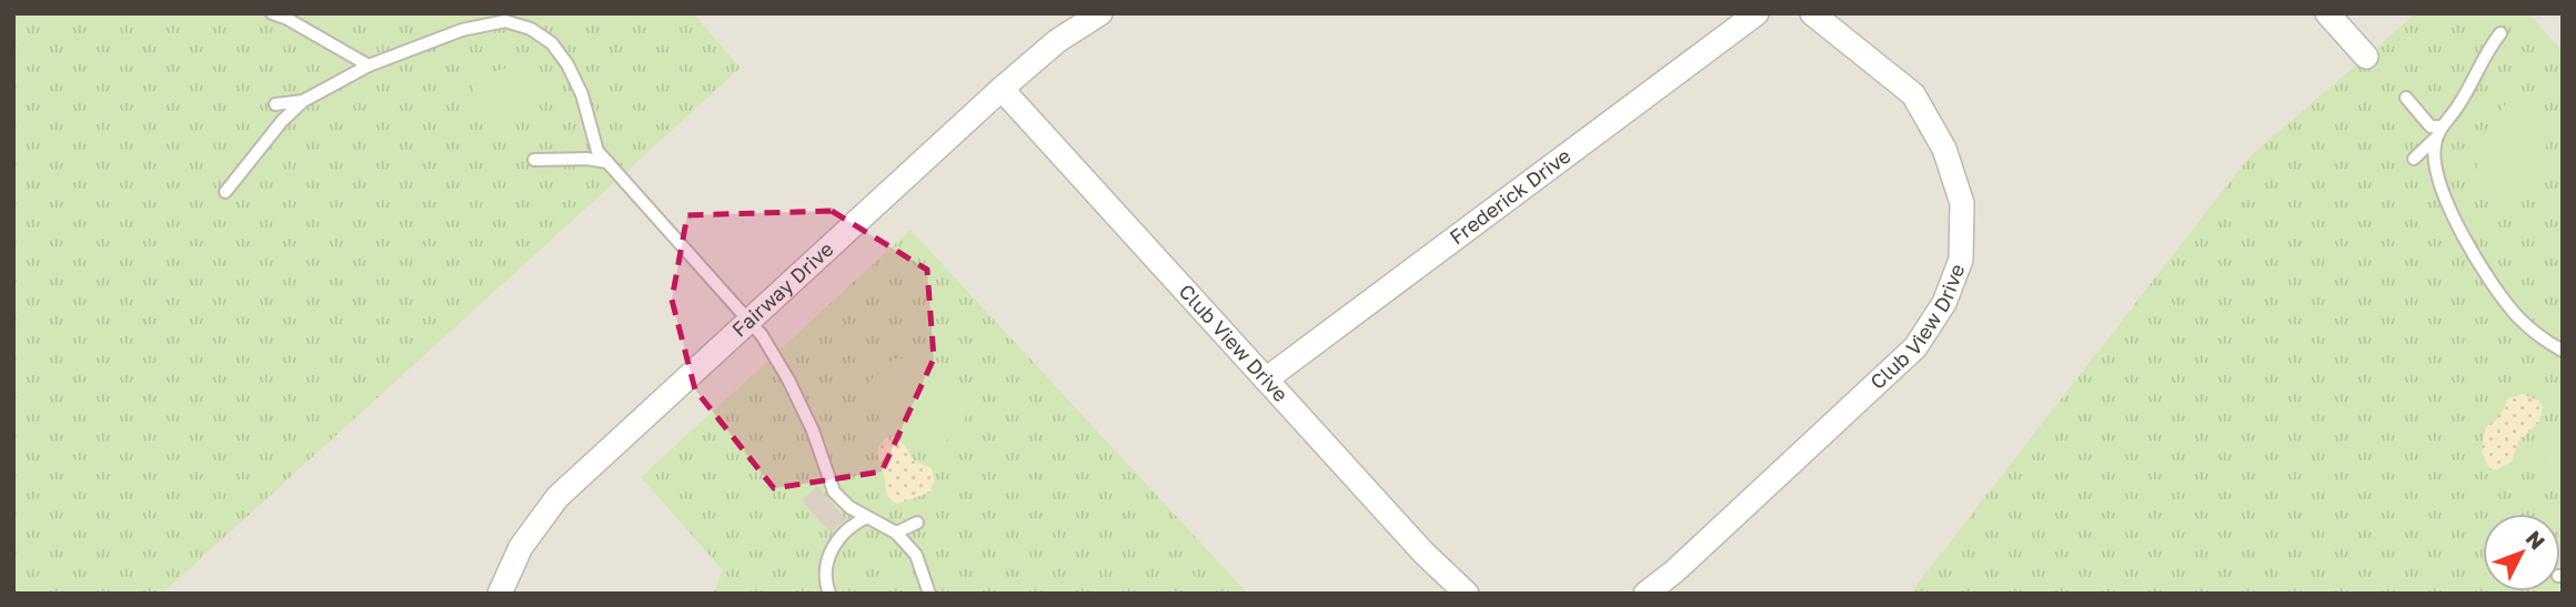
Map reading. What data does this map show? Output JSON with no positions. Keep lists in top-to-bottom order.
{
  "streets": {
    "street": ["Frederick Drive", "Fairway Drive", "Club View Drive"]
  },
  "crossings": [
    ["Frederick Drive", "Club View Drive"],
    ["Fairway Drive", "Club View Drive"]
  ],
  "north": "top right"
}
